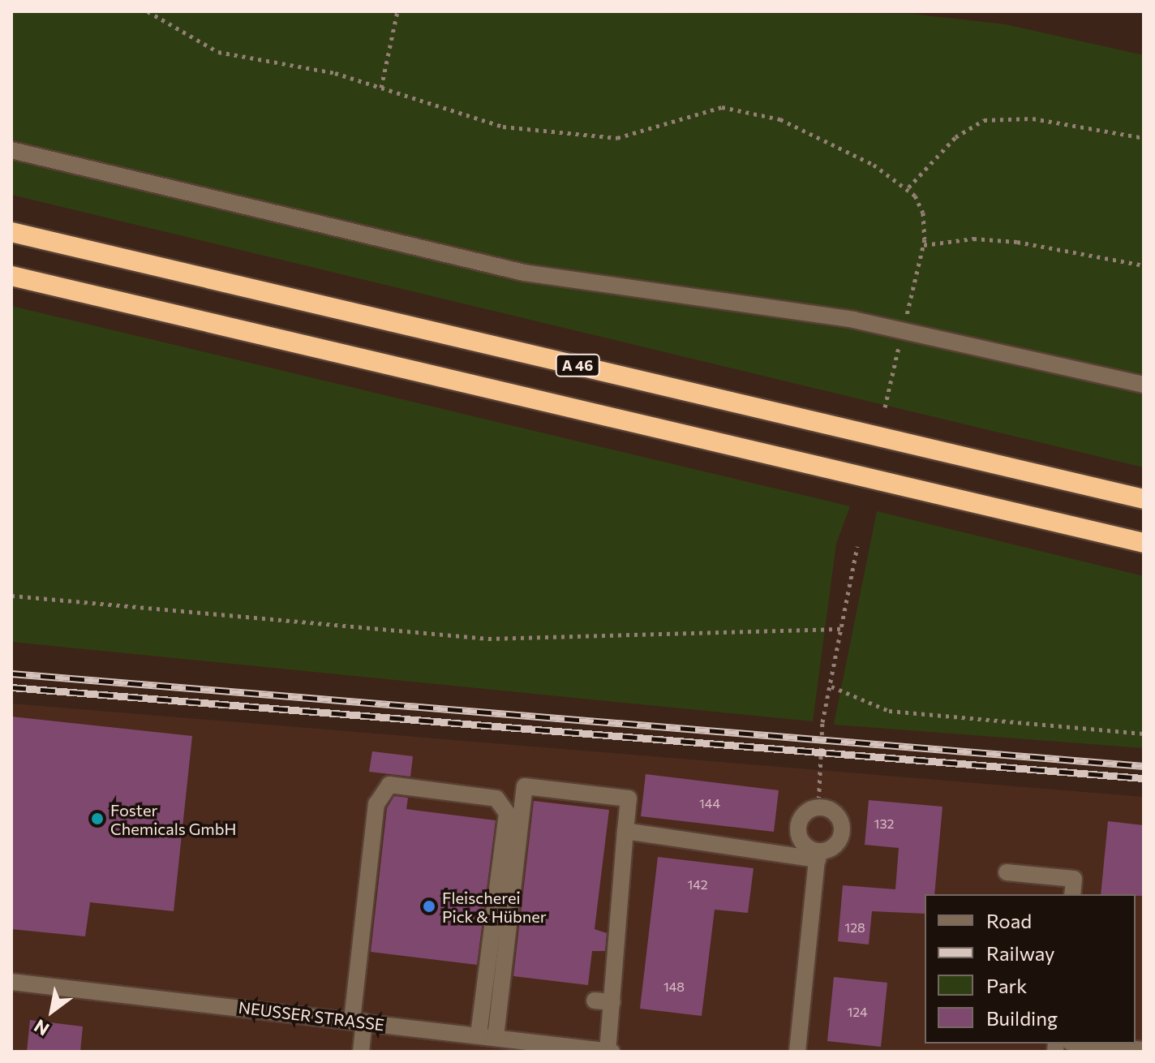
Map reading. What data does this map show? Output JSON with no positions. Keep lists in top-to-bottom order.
{
  "streets": {
    "highway": ["A 46"],
    "street": ["NEUSSER STRASSE"]
  },
  "places": ["Foster Chemicals GmbH", "Fleischerei Pick & Hübner"],
  "house_numbers": [
    "144",
    "132",
    "142",
    "128",
    "148",
    "124"
  ],
  "legend": [
    "Road",
    "Railway",
    "Park",
    "Building"
  ],
  "north": "bottom left"
}
